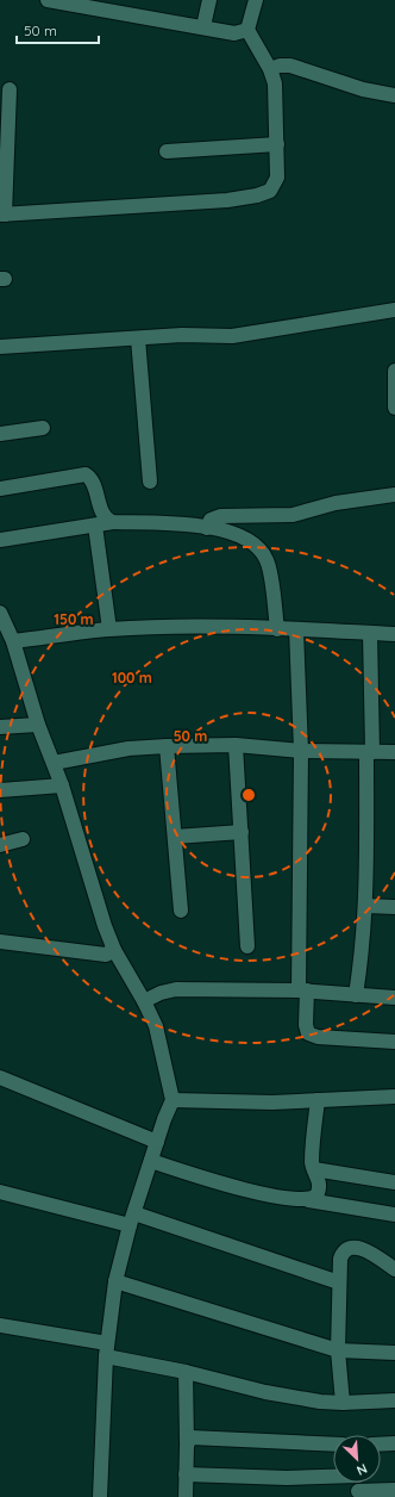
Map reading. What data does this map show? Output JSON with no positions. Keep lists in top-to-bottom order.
{
  "scale_bar": "50 m",
  "north": "bottom right",
  "rings": ["150 m", "100 m", "50 m"]
}
